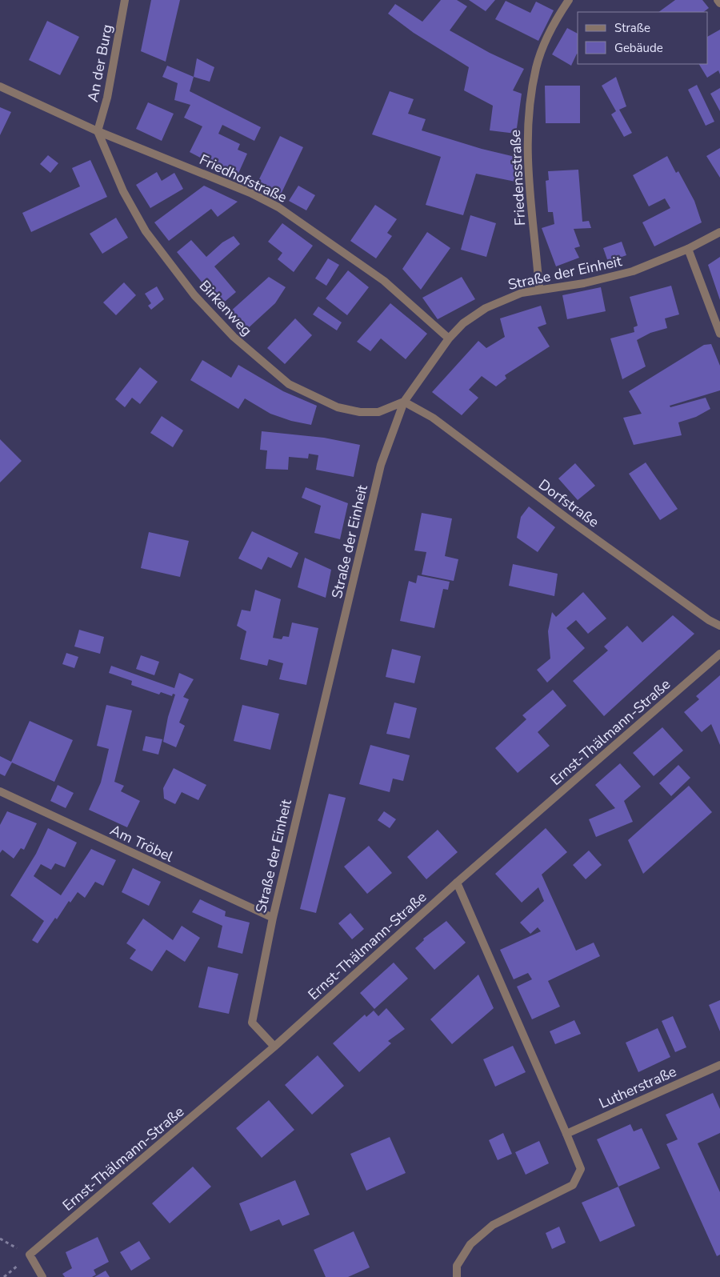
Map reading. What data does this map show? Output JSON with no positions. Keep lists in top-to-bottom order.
{
  "streets": {
    "street": [
      "An der Burg",
      "Friedensstraße",
      "Friedhofstraße",
      "Straße der Einheit",
      "Birkenweg",
      "Dorfstraße",
      "Ernst-Thälmann-Straße",
      "Am Tröbel",
      "Lutherstraße"
    ]
  },
  "crossings": [
    ["An der Burg", "Friedhofstraße"],
    ["An der Burg", "Birkenweg"],
    ["Friedensstraße", "Straße der Einheit"],
    ["Friedhofstraße", "Straße der Einheit"],
    ["Friedhofstraße", "Birkenweg"],
    ["Straße der Einheit", "Birkenweg"],
    ["Straße der Einheit", "Dorfstraße"],
    ["Straße der Einheit", "Ernst-Thälmann-Straße"],
    ["Straße der Einheit", "Am Tröbel"],
    ["Birkenweg", "Dorfstraße"]
  ],
  "legend": ["Straße", "Gebäude"]
}
